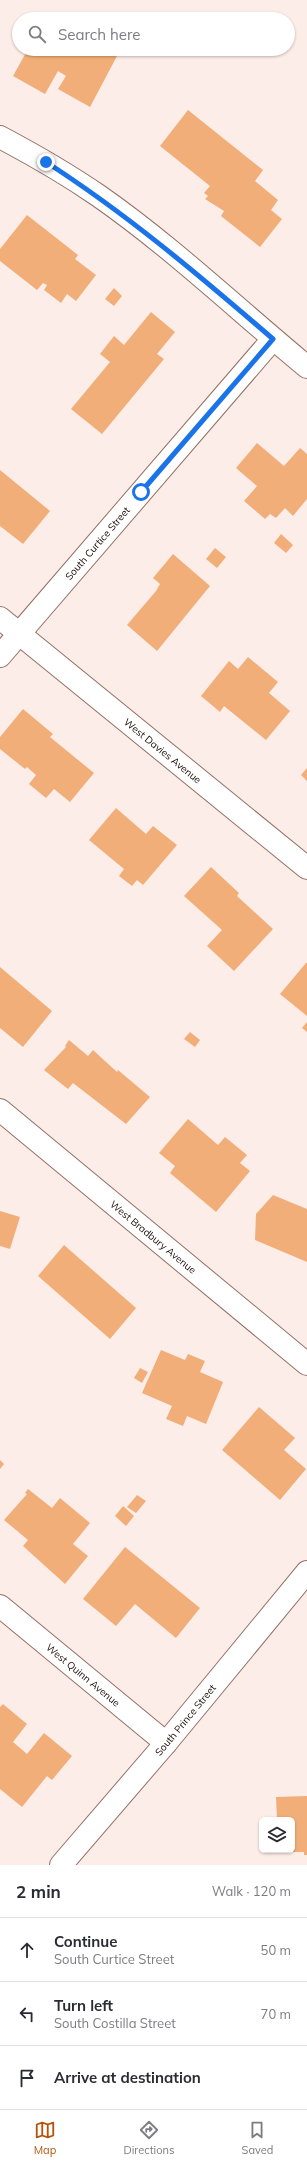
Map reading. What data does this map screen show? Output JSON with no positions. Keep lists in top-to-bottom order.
{
  "streets": {
    "street": [
      "South Curtice Street",
      "West Davies Avenue",
      "West Bradbury Avenue",
      "West Quinn Avenue",
      "South Prince Street"
    ]
  },
  "crossings": [
    ["South Curtice Street", "West Davies Avenue"],
    ["West Quinn Avenue", "South Prince Street"]
  ],
  "page": {
    "search": "Search here",
    "heading": ["2 min", "Walk · 120 m"],
    "list": [
      ["Continue", "South Curtice Street", "50 m"],
      ["Turn left", "South Costilla Street", "70 m"],
      "Arrive at destination"
    ],
    "nav": ["Map", "Directions", "Saved"]
  }
}
